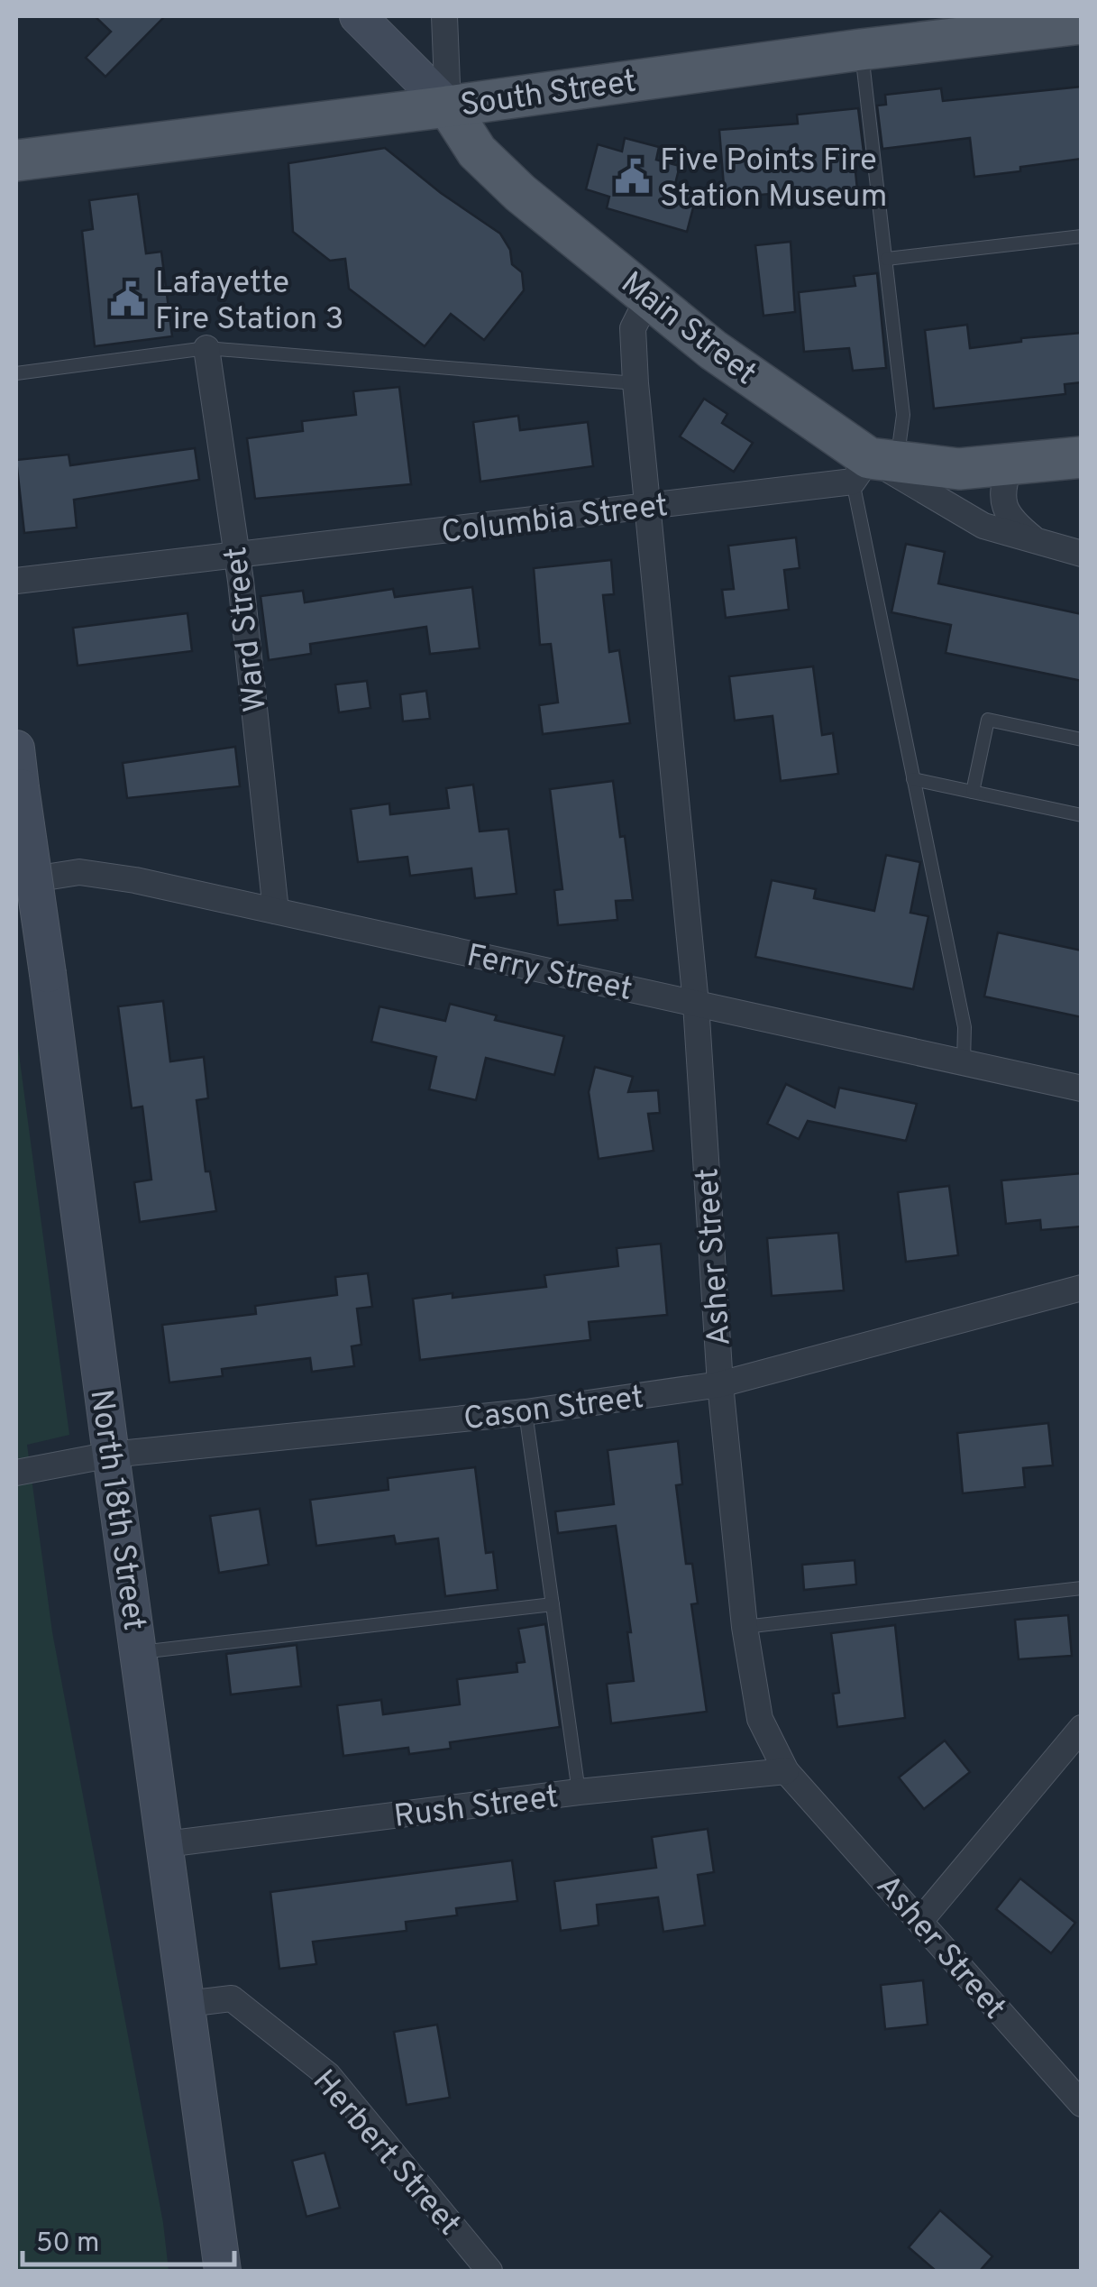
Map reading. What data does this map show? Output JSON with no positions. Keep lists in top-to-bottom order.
{
  "streets": {
    "main road": [
      "South Street",
      "Main Street",
      "Columbia Street",
      "North 18th Street"
    ],
    "street": [
      "Ward Street",
      "Ferry Street",
      "Asher Street",
      "Cason Street",
      "Rush Street",
      "Herbert Street"
    ]
  },
  "crossings": [
    ["South Street", "Main Street"],
    ["Main Street", "Columbia Street"],
    ["Main Street", "Asher Street"],
    ["Columbia Street", "Ward Street"],
    ["Columbia Street", "Asher Street"],
    ["Ward Street", "Ferry Street"],
    ["Ferry Street", "Asher Street"],
    ["Asher Street", "Cason Street"],
    ["Asher Street", "Rush Street"],
    ["Cason Street", "North 18th Street"],
    ["North 18th Street", "Rush Street"],
    ["North 18th Street", "Herbert Street"]
  ],
  "places": {
    "public building": ["Five Points Fire Station Museum", "Lafayette Fire Station 3"]
  },
  "scale_bar": "50 m"
}
